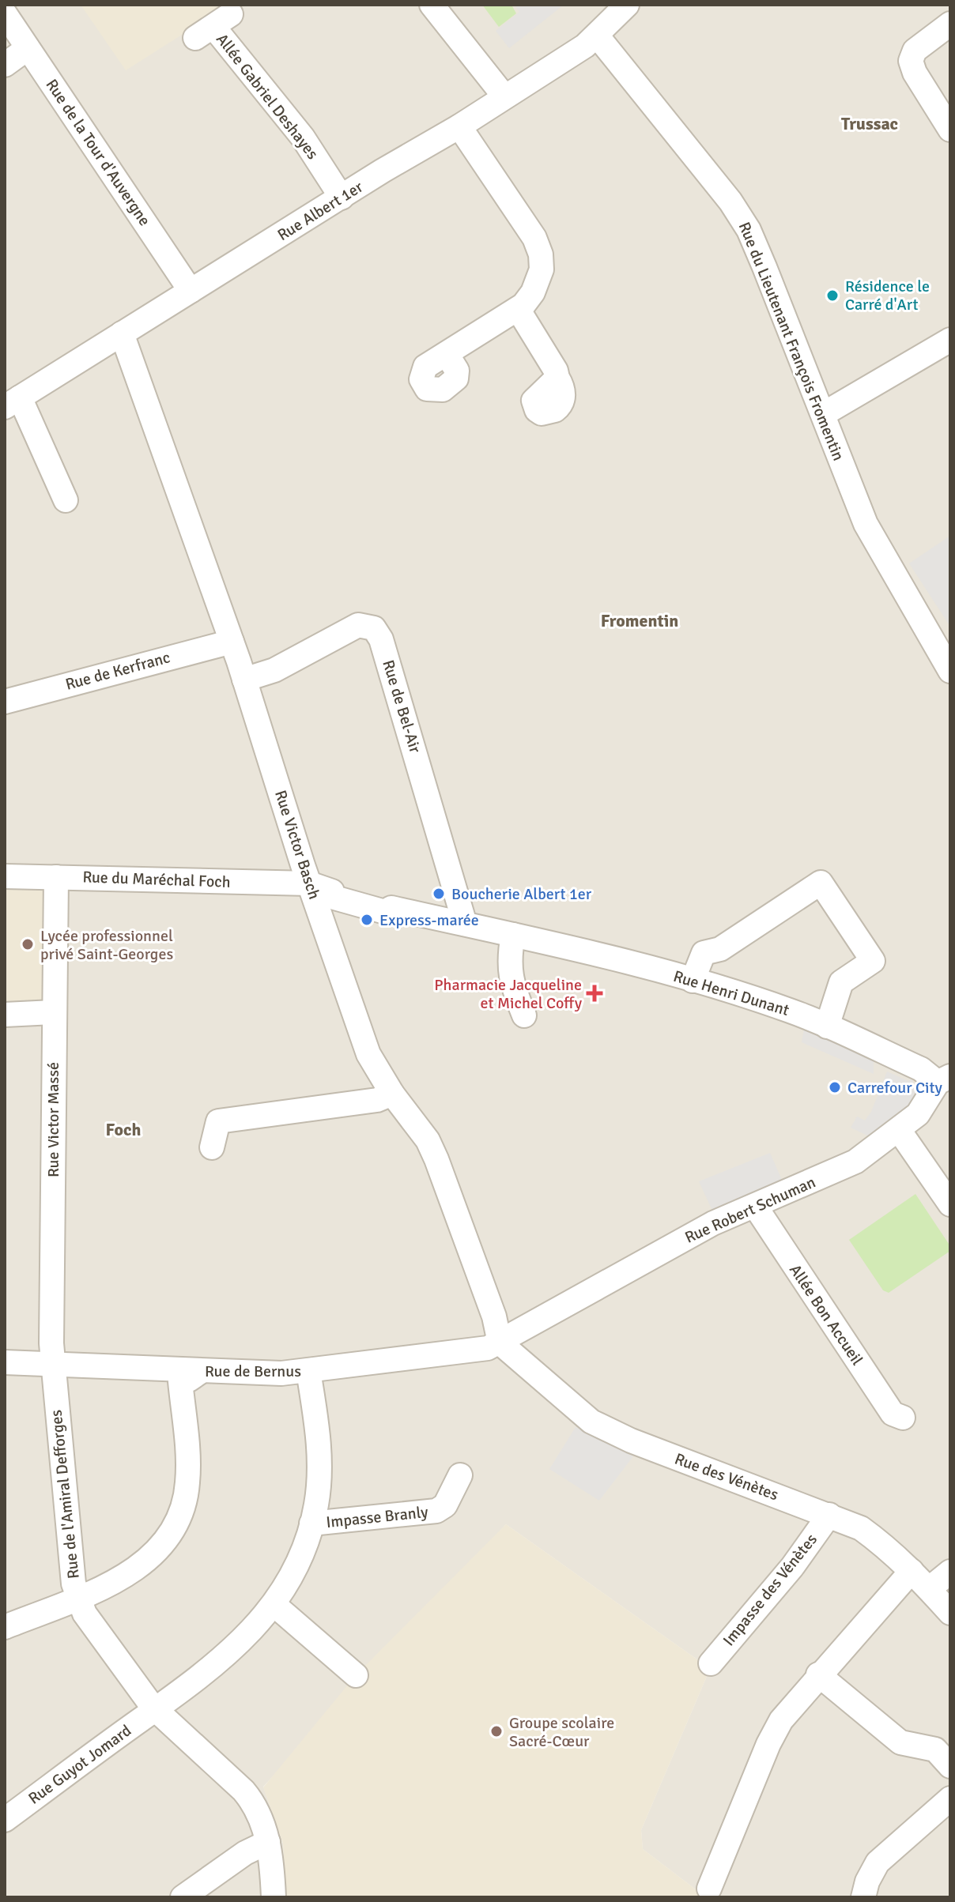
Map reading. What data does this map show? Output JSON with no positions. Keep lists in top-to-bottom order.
{
  "streets": {
    "street": [
      "Allée Gabriel Deshayes",
      "Rue de la Tour d'Auvergne",
      "Rue Albert 1er",
      "Rue du Lieutenant François Fromentin",
      "Rue de Kerfranc",
      "Rue de Bel-Air",
      "Rue Victor Basch",
      "Rue du Maréchal Foch",
      "Rue Henri Dunant",
      "Rue Victor Massé",
      "Rue Robert Schuman",
      "Allée Bon Accueil",
      "Rue de Bernus",
      "Rue des Vénètes",
      "Rue de l'Amiral Defforges",
      "Impasse Branly",
      "Impasse des Vénètes",
      "Rue Guyot Jomard"
    ]
  },
  "crossings": [
    ["Allée Gabriel Deshayes", "Rue Albert 1er"],
    ["Rue de la Tour d'Auvergne", "Rue Albert 1er"],
    ["Rue Albert 1er", "Rue du Lieutenant François Fromentin"],
    ["Rue Albert 1er", "Rue Victor Basch"],
    ["Rue de Kerfranc", "Rue Victor Basch"],
    ["Rue de Bel-Air", "Rue Victor Basch"],
    ["Rue de Bel-Air", "Rue Henri Dunant"],
    ["Rue Victor Basch", "Rue du Maréchal Foch"],
    ["Rue Victor Basch", "Rue Henri Dunant"],
    ["Rue Victor Basch", "Rue Robert Schuman"],
    ["Rue Victor Basch", "Rue de Bernus"],
    ["Rue Victor Basch", "Rue des Vénètes"],
    ["Rue du Maréchal Foch", "Rue Henri Dunant"],
    ["Rue du Maréchal Foch", "Rue Victor Massé"],
    ["Rue Henri Dunant", "Rue Robert Schuman"],
    ["Rue Victor Massé", "Rue de Bernus"],
    ["Rue Victor Massé", "Rue de l'Amiral Defforges"],
    ["Rue Robert Schuman", "Allée Bon Accueil"],
    ["Rue Robert Schuman", "Rue de Bernus"],
    ["Rue Robert Schuman", "Rue des Vénètes"],
    ["Rue de Bernus", "Rue des Vénètes"],
    ["Rue de Bernus", "Rue de l'Amiral Defforges"],
    ["Rue de Bernus", "Rue Guyot Jomard"],
    ["Rue des Vénètes", "Impasse des Vénètes"],
    ["Rue de l'Amiral Defforges", "Rue Guyot Jomard"],
    ["Impasse Branly", "Rue Guyot Jomard"]
  ],
  "districts": ["Trussac", "Fromentin", "Foch"],
  "places": {
    "other": [
      "Résidence le Carré d'Art",
      "Boucherie Albert 1er",
      "Express-marée",
      "Lycée professionnel privé Saint-Georges",
      "Carrefour City",
      "Groupe scolaire Sacré-Cœur"
    ],
    "health": ["Pharmacie Jacqueline et Michel Coffy"]
  }
}
